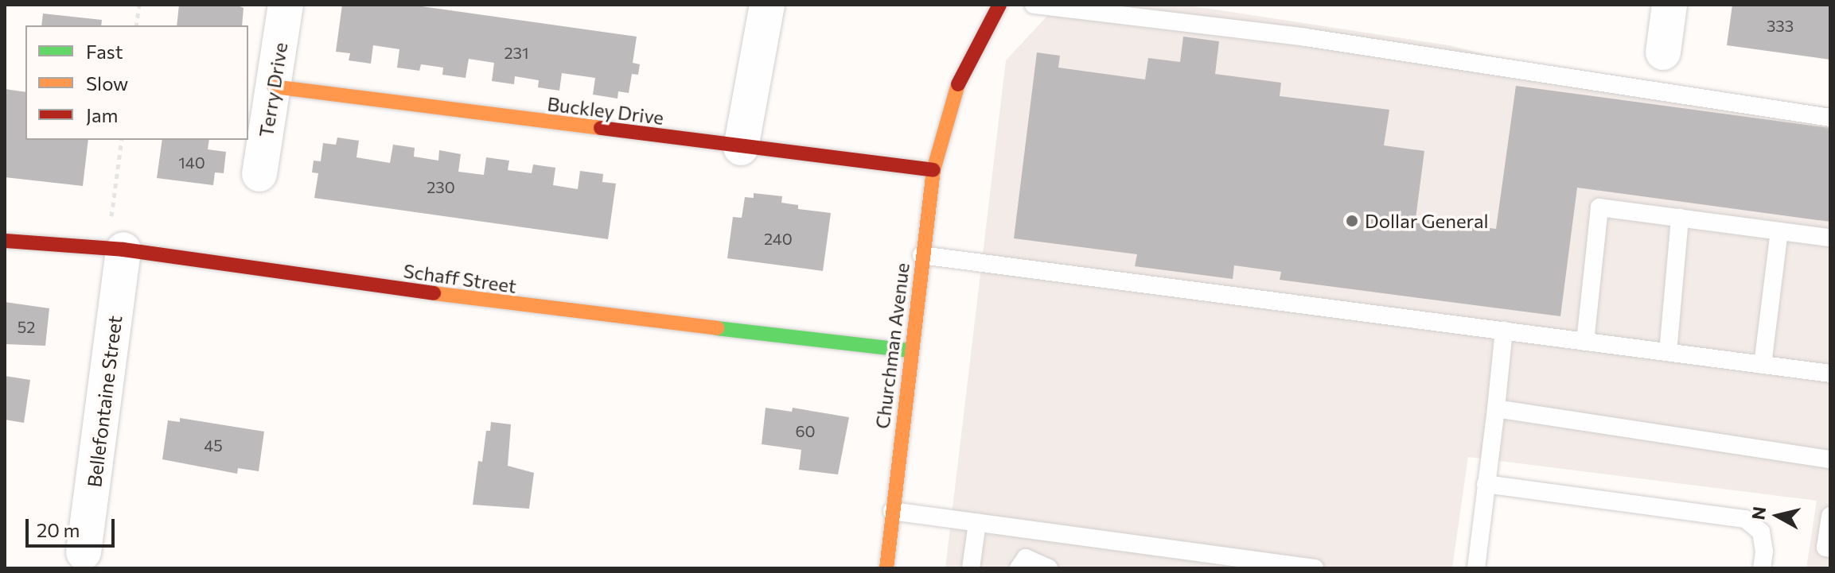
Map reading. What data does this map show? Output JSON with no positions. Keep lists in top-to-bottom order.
{
  "streets": {
    "street": [
      "Terry Drive",
      "Buckley Drive",
      "Schaff Street",
      "Churchman Avenue",
      "Bellefontaine Street"
    ]
  },
  "crossings": [
    ["Terry Drive", "Buckley Drive"],
    ["Buckley Drive", "Churchman Avenue"],
    ["Schaff Street", "Churchman Avenue"],
    ["Schaff Street", "Bellefontaine Street"]
  ],
  "places": ["Dollar General"],
  "house_numbers": [
    "333",
    "231",
    "140",
    "230",
    "240",
    "52",
    "60",
    "45"
  ],
  "legend": ["Fast", "Slow", "Jam"],
  "scale_bar": "20 m",
  "north": "left"
}
